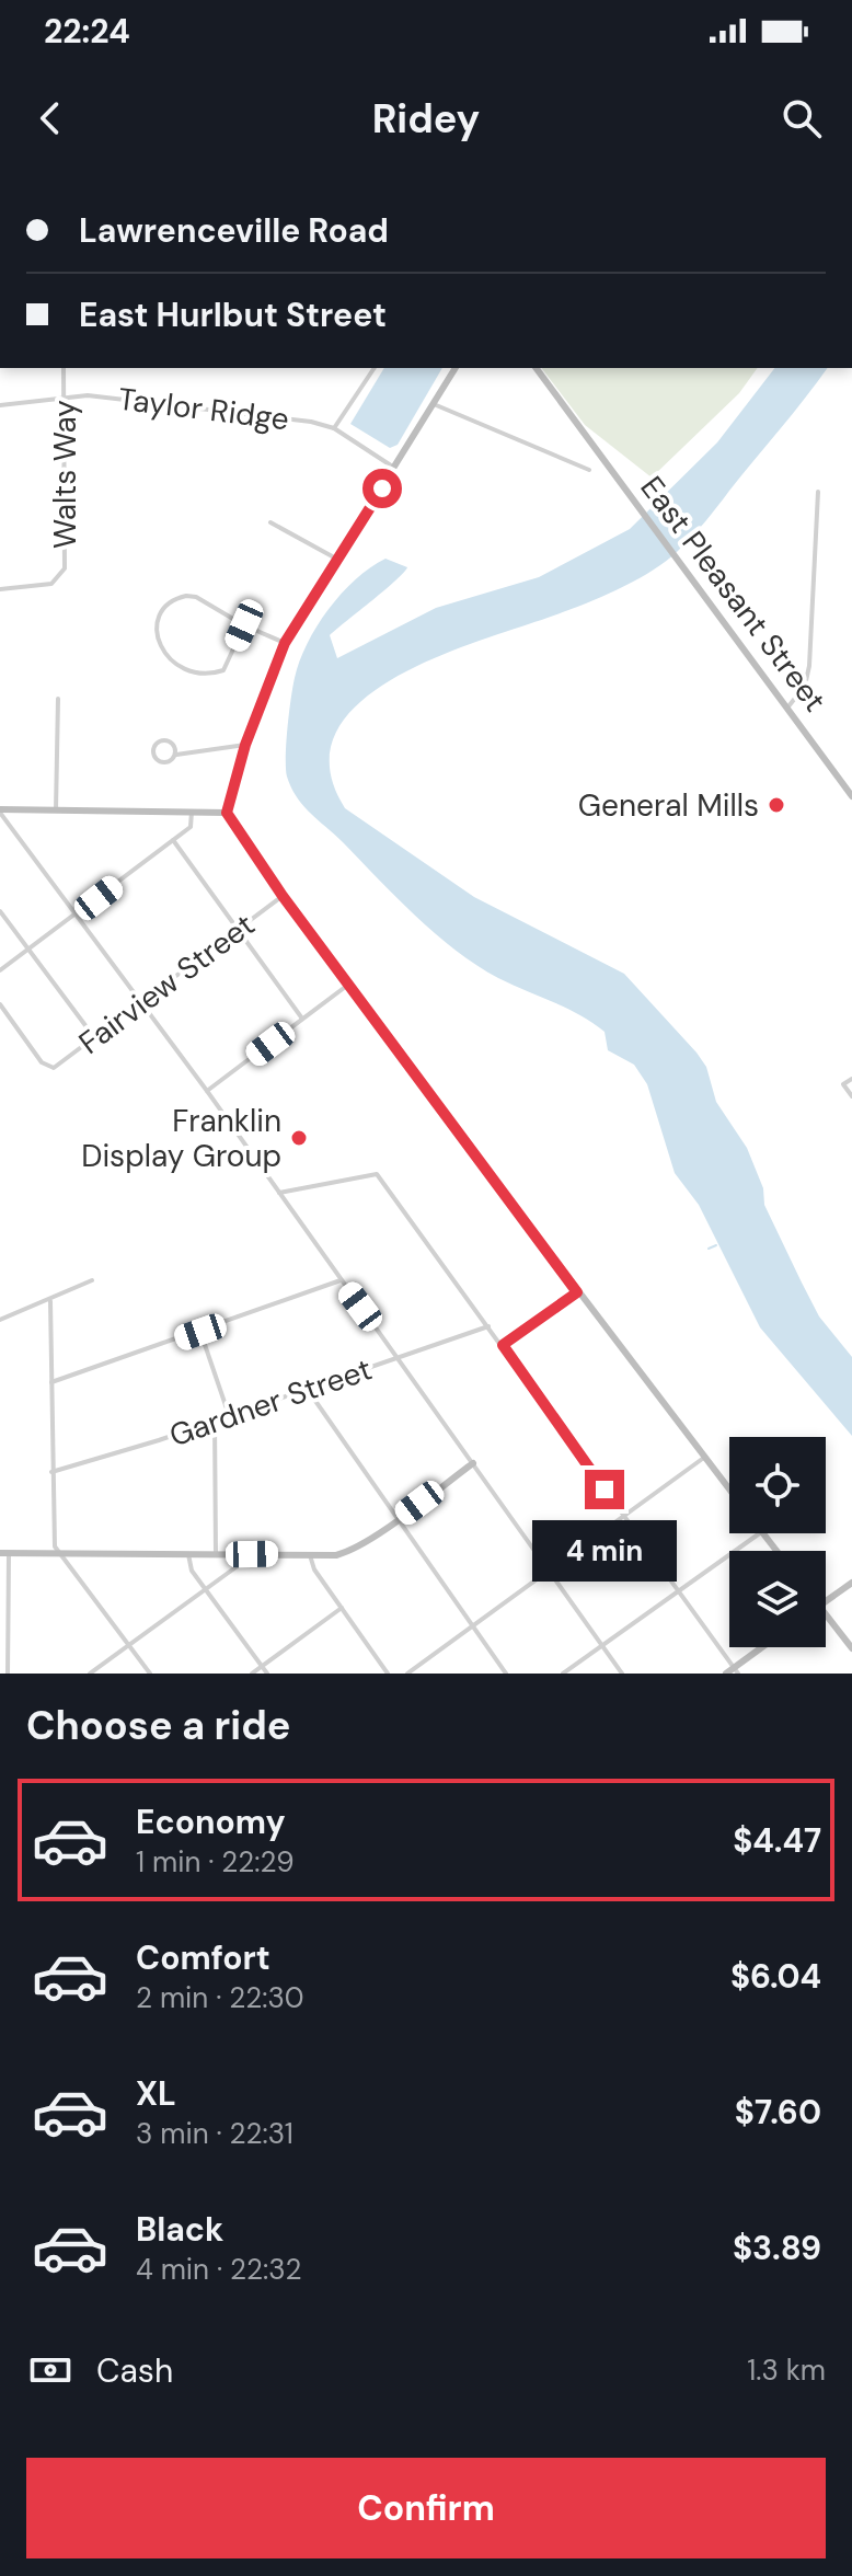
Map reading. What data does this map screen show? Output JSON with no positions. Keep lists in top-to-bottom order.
{
  "streets": {
    "street": [
      "Taylor Ridge",
      "Walts Way",
      "East Pleasant Street",
      "Fairview Street",
      "Gardner Street"
    ]
  },
  "crossings": [
    ["Taylor Ridge", "Walts Way"]
  ],
  "places": ["General Mills", "Franklin Display Group"],
  "page": {
    "status": "22:24",
    "header": "Ridey",
    "banner": ["Lawrenceville Road", "East Hurlbut Street"],
    "bubble": "4 min",
    "heading": "Choose a ride",
    "list": [
      {
        "name": "Economy",
        "note": "1 min · 22:29",
        "value": "$4.47"
      },
      {
        "name": "Comfort",
        "note": "2 min · 22:30",
        "value": "$6.04"
      },
      {
        "name": "XL",
        "note": "3 min · 22:31",
        "value": "$7.60"
      },
      {
        "name": "Black",
        "note": "4 min · 22:32",
        "value": "$3.89"
      }
    ],
    "pay": ["Cash", "1.3 km"],
    "buttons": "Confirm"
  }
}
